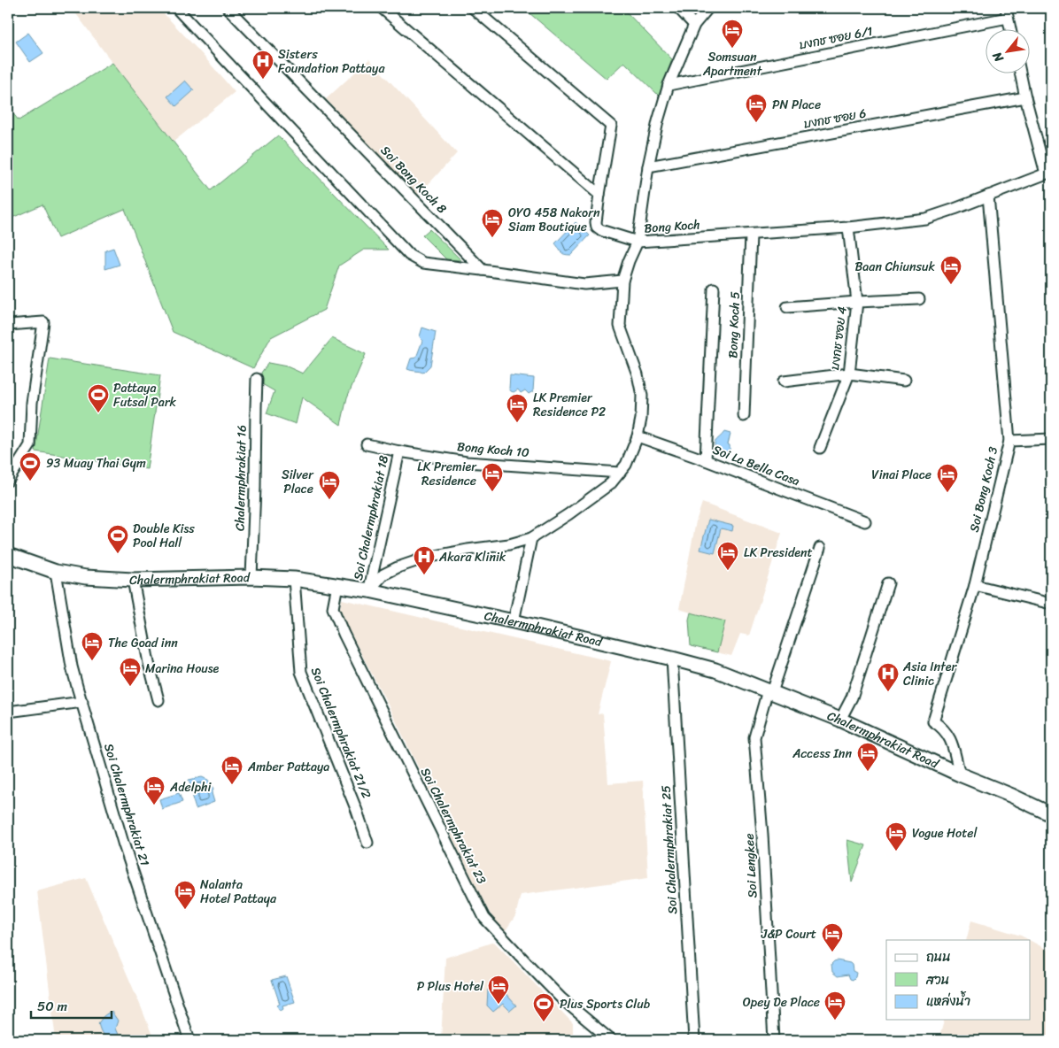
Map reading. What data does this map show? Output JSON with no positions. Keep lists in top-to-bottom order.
{
  "streets": {
    "main road": ["Chalermphrakiat Road"],
    "street": [
      "บงกช ซอย 6/1",
      "บงกช ซอย 6",
      "Soi Bong Koch 8",
      "Bong Koch",
      "Bong Koch 5",
      "บงกช ซอย 4",
      "Bong Koch 10",
      "Soi La Bella Casa",
      "Chalermphrakiat 16",
      "Soi Bong Koch 3",
      "Soi Chalermphrakiat 18",
      "Soi Chalermphrakiat 21/2",
      "Soi Chalermphrakiat 21",
      "Soi Chalermphrakiat 23",
      "Soi Chalermphrakiat 25",
      "Soi Lengkee"
    ]
  },
  "crossings": [
    ["Bong Koch", "Bong Koch 5"],
    ["Bong Koch", "บงกช ซอย 4"],
    ["Bong Koch", "Bong Koch 10"],
    ["Bong Koch", "Soi La Bella Casa"],
    ["Bong Koch", "Soi Bong Koch 3"],
    ["Bong Koch", "Soi Chalermphrakiat 18"],
    ["Bong Koch", "Chalermphrakiat Road"],
    ["Bong Koch 10", "Soi Chalermphrakiat 18"],
    ["Chalermphrakiat 16", "Chalermphrakiat Road"],
    ["Soi Bong Koch 3", "Chalermphrakiat Road"],
    ["Soi Chalermphrakiat 18", "Chalermphrakiat Road"],
    ["Chalermphrakiat Road", "Soi Chalermphrakiat 21/2"],
    ["Chalermphrakiat Road", "Soi Chalermphrakiat 21"],
    ["Chalermphrakiat Road", "Soi Chalermphrakiat 23"],
    ["Chalermphrakiat Road", "Soi Chalermphrakiat 25"],
    ["Chalermphrakiat Road", "Soi Lengkee"]
  ],
  "places": {
    "hotel": [
      "Somsuan Apartment",
      "PN Place",
      "OYO 458 Nakorn Siam Boutique",
      "Baan Chiunsuk",
      "LK Premier Residence P2",
      "LK Premier Residence",
      "Vinai Place",
      "Silver Place",
      "LK President",
      "The Goad inn",
      "Marina House",
      "Access Inn",
      "Amber Pattaya",
      "Adelphi",
      "Vogue Hotel",
      "Nalanta Hotel Pattaya",
      "J&P Court",
      "P Plus Hotel",
      "Opey De Place"
    ],
    "hospital": ["Sisters Foundation Pattaya", "Akara Klinik", "Asia Inter Clinic"],
    "sports": [
      "Pattaya Futsal Park",
      "93 Muay Thai Gym",
      "Double Kiss Pool Hall",
      "Plus Sports Club"
    ]
  },
  "legend": ["ถนน", "สวน", "แหล่งน้ำ"],
  "scale_bar": "50 m",
  "north": "bottom left"
}
